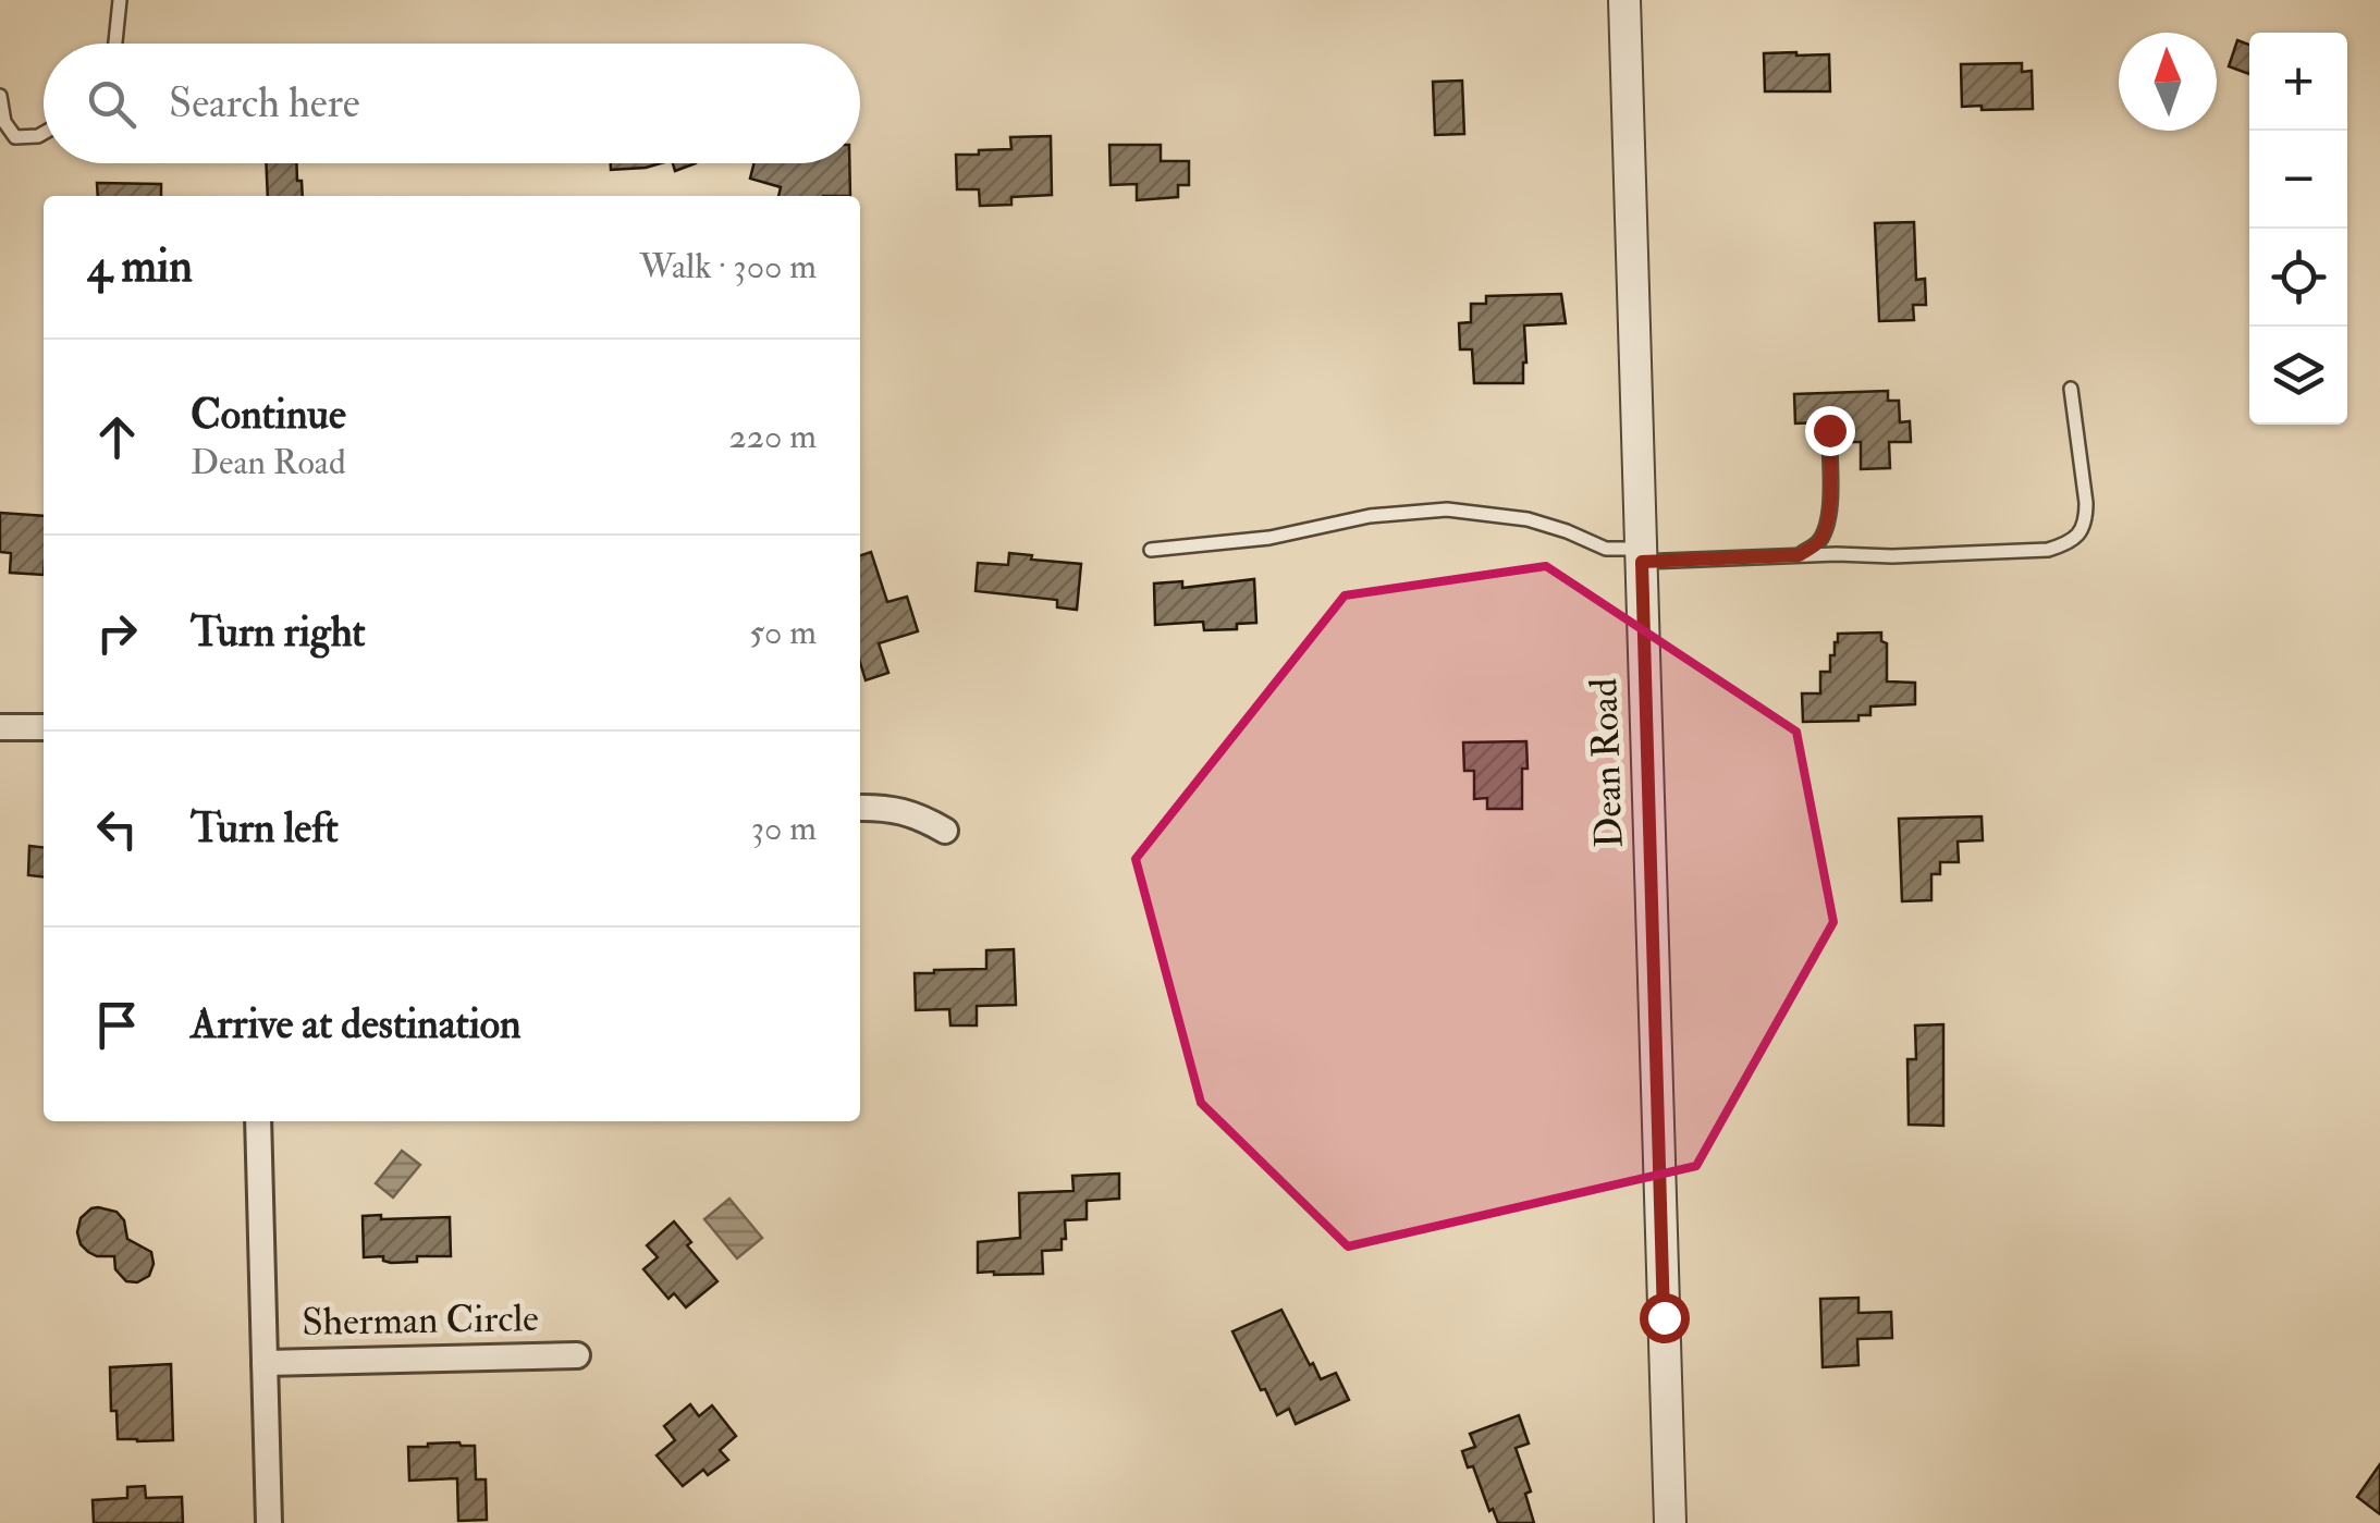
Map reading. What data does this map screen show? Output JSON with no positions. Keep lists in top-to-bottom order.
{
  "streets": {
    "street": ["Dean Road", "Sherman Circle"]
  },
  "north": "top",
  "page": {
    "map_buttons": ["+", "−"],
    "search": "Search here",
    "heading": ["4 min", "Walk · 300 m"],
    "list": [
      ["Continue", "Dean Road", "220 m"],
      ["Turn right", "50 m"],
      ["Turn left", "30 m"],
      "Arrive at destination"
    ]
  }
}
